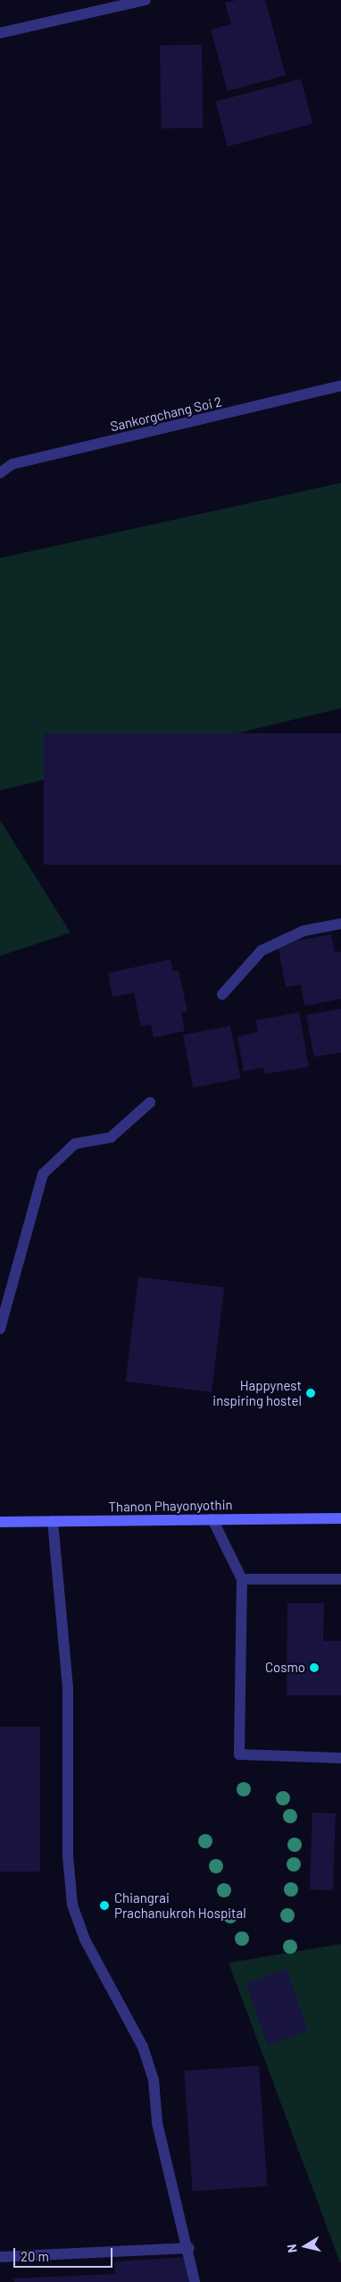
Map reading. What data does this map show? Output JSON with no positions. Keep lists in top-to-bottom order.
{
  "streets": {
    "main road": ["Thanon Phayonyothin"],
    "street": ["Sankorgchang Soi 2"]
  },
  "places": ["Happynest inspiring hostel", "Cosmo", "Chiangrai Prachanukroh Hospital"],
  "scale_bar": "20 m",
  "north": "left"
}
